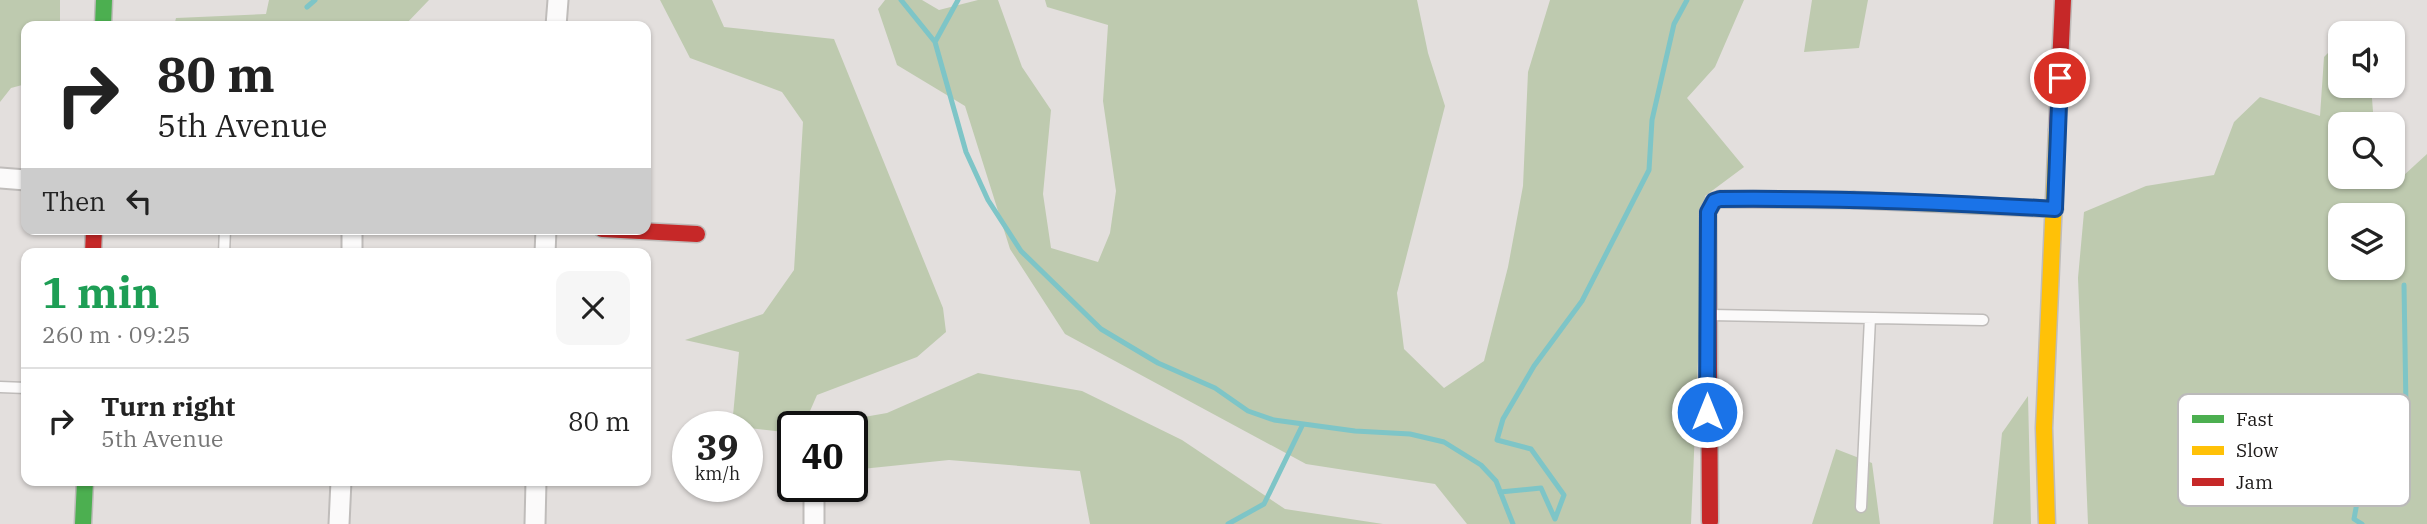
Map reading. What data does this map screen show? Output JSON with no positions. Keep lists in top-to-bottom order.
{
  "legend": ["Fast", "Slow", "Jam"],
  "page": {
    "turn": ["80 m", "5th Avenue"],
    "then": "Then",
    "heading": ["1 min", "260 m · 09:25"],
    "list": [
      {
        "name": "Turn right",
        "note": "5th Avenue",
        "value": "80 m"
      }
    ],
    "speed": "39 km/h",
    "limit": "40"
  }
}
